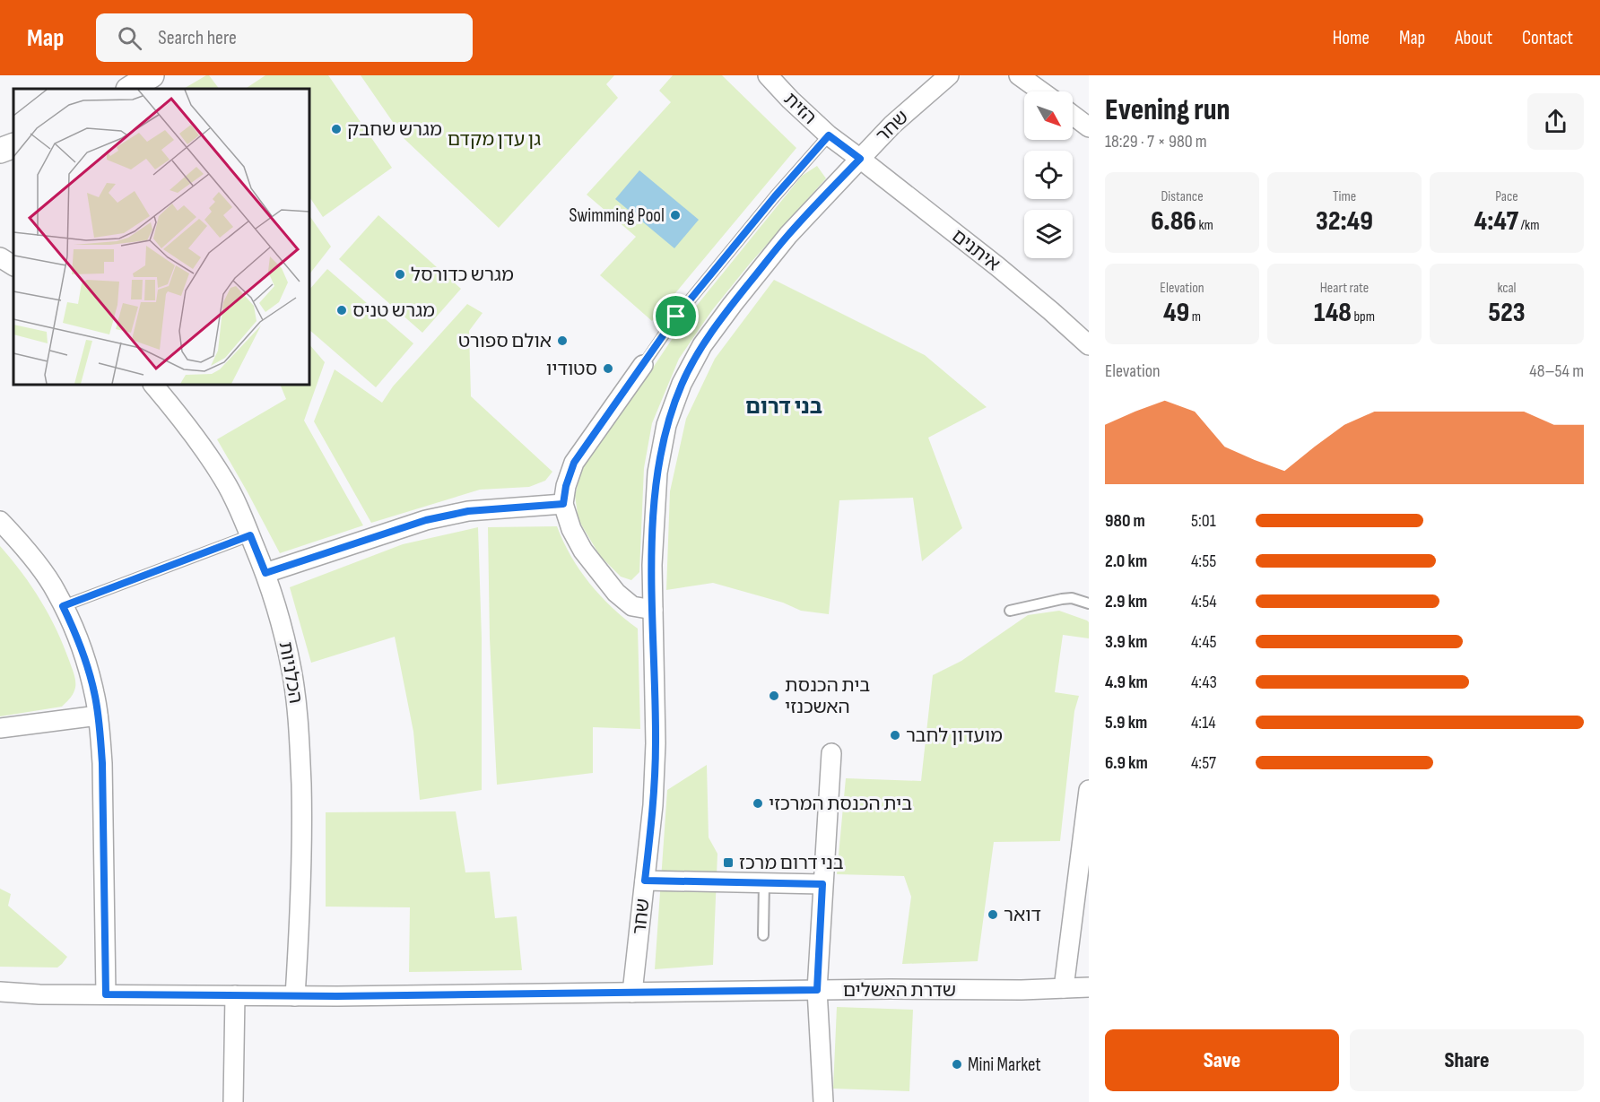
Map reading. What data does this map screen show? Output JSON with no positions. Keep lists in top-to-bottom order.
{
  "streets": {
    "street": [
      "הזית",
      "שחר",
      "איתנים",
      "הכלניות",
      "שדרת האשלים"
    ]
  },
  "crossings": [
    ["הזית", "שחר"],
    ["הזית", "איתנים"],
    ["שחר", "איתנים"],
    ["שחר", "שדרת האשלים"],
    ["הכלניות", "שדרת האשלים"]
  ],
  "districts": ["בני דרום"],
  "parks": ["גן עדן מקדם"],
  "places": {
    "other": [
      "מגרש שחבק",
      "Swimming Pool",
      "מגרש כדורסל",
      "מגרש טניס",
      "אולם ספורט",
      "סטודיו",
      "בית הכנסת האשכנזי",
      "מועדון לחבר",
      "בית הכנסת המרכזי",
      "דואר",
      "Mini Market"
    ],
    "transit": ["בני דרום מרכז"]
  },
  "north": "bottom right",
  "page": {
    "header": "Map",
    "search": "Search here",
    "nav": [
      "Home",
      "Map",
      "About",
      "Contact"
    ],
    "heading": ["Evening run", "18:29 · 7 × 980 m"],
    "stats": [
      ["Distance", "6.86 km"],
      ["Time", "32:49"],
      ["Pace", "4:47 /km"],
      ["Elevation", "49 m"],
      ["Heart rate", "148 bpm"],
      ["kcal", "523"]
    ],
    "chart": ["Elevation", "48–54 m"],
    "list": [
      {
        "name": "980 m",
        "note": "5:01"
      },
      {
        "name": "2.0 km",
        "note": "4:55"
      },
      {
        "name": "2.9 km",
        "note": "4:54"
      },
      {
        "name": "3.9 km",
        "note": "4:45"
      },
      {
        "name": "4.9 km",
        "note": "4:43"
      },
      {
        "name": "5.9 km",
        "note": "4:14"
      },
      {
        "name": "6.9 km",
        "note": "4:57"
      }
    ],
    "buttons": ["Save", "Share"]
  }
}
